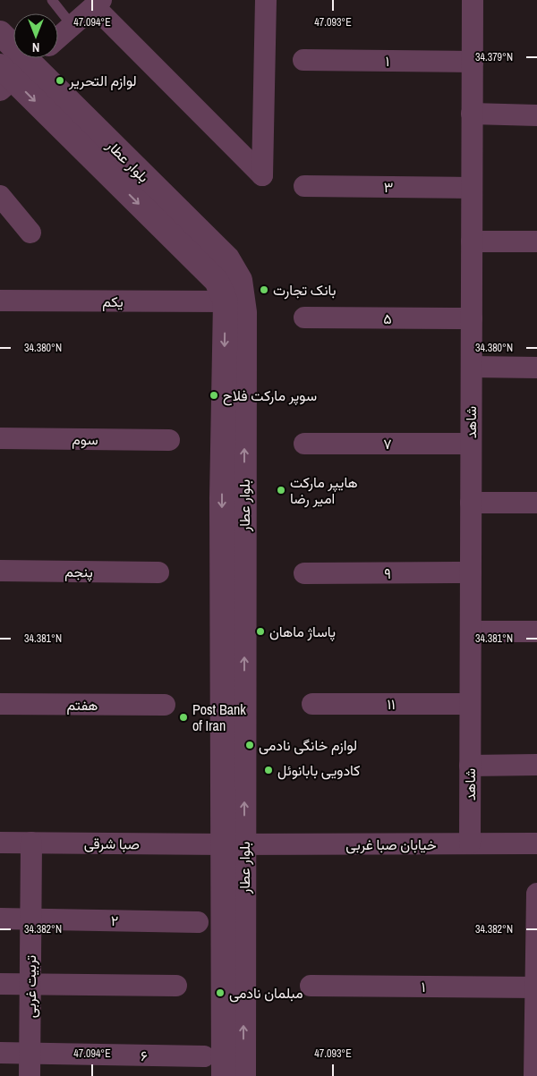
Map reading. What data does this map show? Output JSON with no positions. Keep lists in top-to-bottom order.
{
  "streets": {
    "street": [
      "۱",
      "بلوار عطار",
      "۳",
      "یکم",
      "۵",
      "شاهد",
      "سوم",
      "۷",
      "پنجم",
      "۹",
      "۱۱",
      "هفتم",
      "صبا شرقی",
      "خیابان صبا غربی",
      "۲",
      "تربیت غربی",
      "۶"
    ]
  },
  "crossings": [
    ["۱", "شاهد"],
    ["بلوار عطار", "یکم"],
    ["بلوار عطار", "صبا شرقی"],
    ["بلوار عطار", "خیابان صبا غربی"],
    ["۳", "شاهد"],
    ["۵", "شاهد"],
    ["شاهد", "۷"],
    ["شاهد", "۹"],
    ["شاهد", "۱۱"],
    ["شاهد", "خیابان صبا غربی"],
    ["صبا شرقی", "خیابان صبا غربی"],
    ["صبا شرقی", "تربیت غربی"],
    ["۲", "تربیت غربی"],
    ["تربیت غربی", "۶"]
  ],
  "places": [
    "لوازم التحریر",
    "بانک تجارت",
    "سوپر مارکت فلاح",
    "هایپر مارکت امیر رضا",
    "پاساژ ماهان",
    "Post Bank of Iran",
    "لوازم خانگی نادمی",
    "کادویی بابانوئل",
    "مبلمان نادمی"
  ],
  "north": "bottom",
  "coordinates": [
    "47.094°E",
    "47.093°E",
    "34.379°N",
    "34.380°N",
    "34.381°N",
    "34.382°N"
  ]
}
